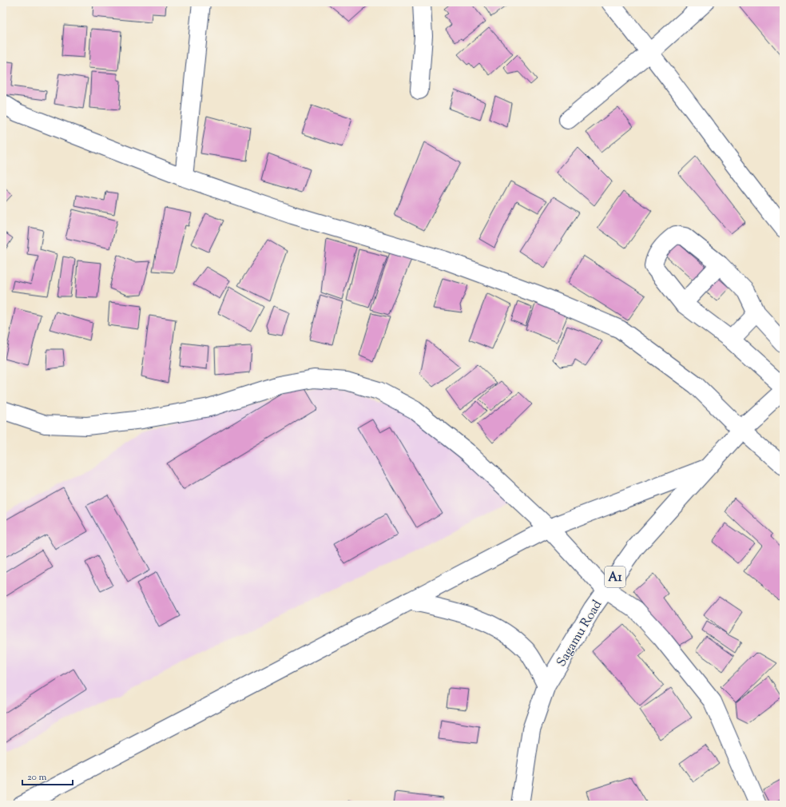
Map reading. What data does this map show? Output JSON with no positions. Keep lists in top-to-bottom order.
{
  "streets": {
    "main road": ["A1", "Sagamu Road"]
  },
  "scale_bar": "20 m"
}
